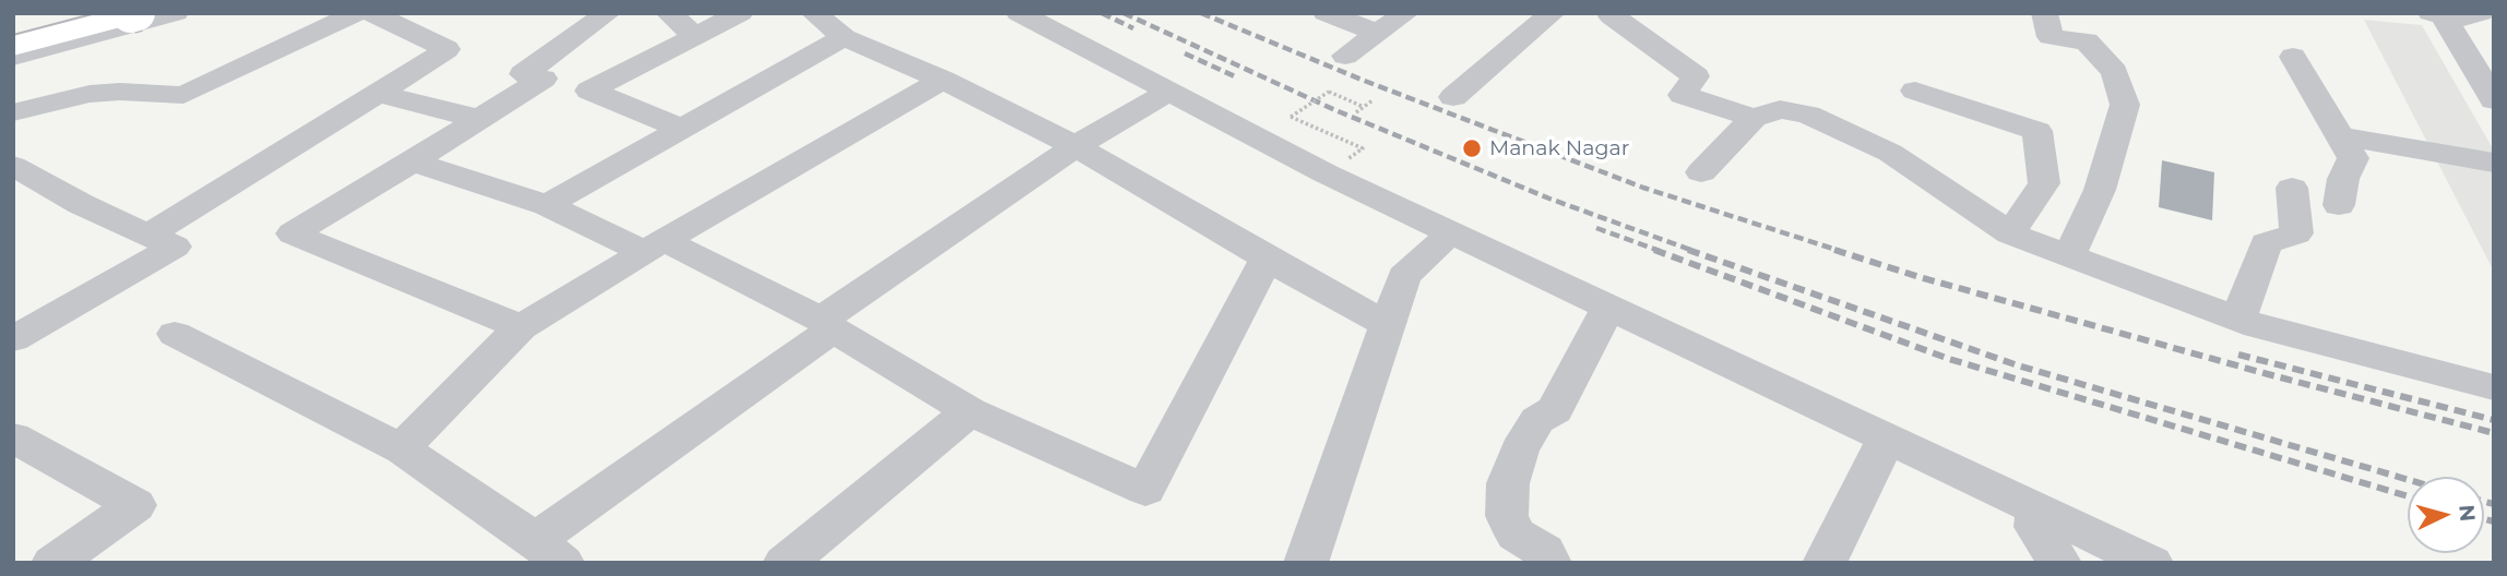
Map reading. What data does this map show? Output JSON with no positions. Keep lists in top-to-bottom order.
{
  "places": ["Manak Nagar"],
  "north": "right"
}
